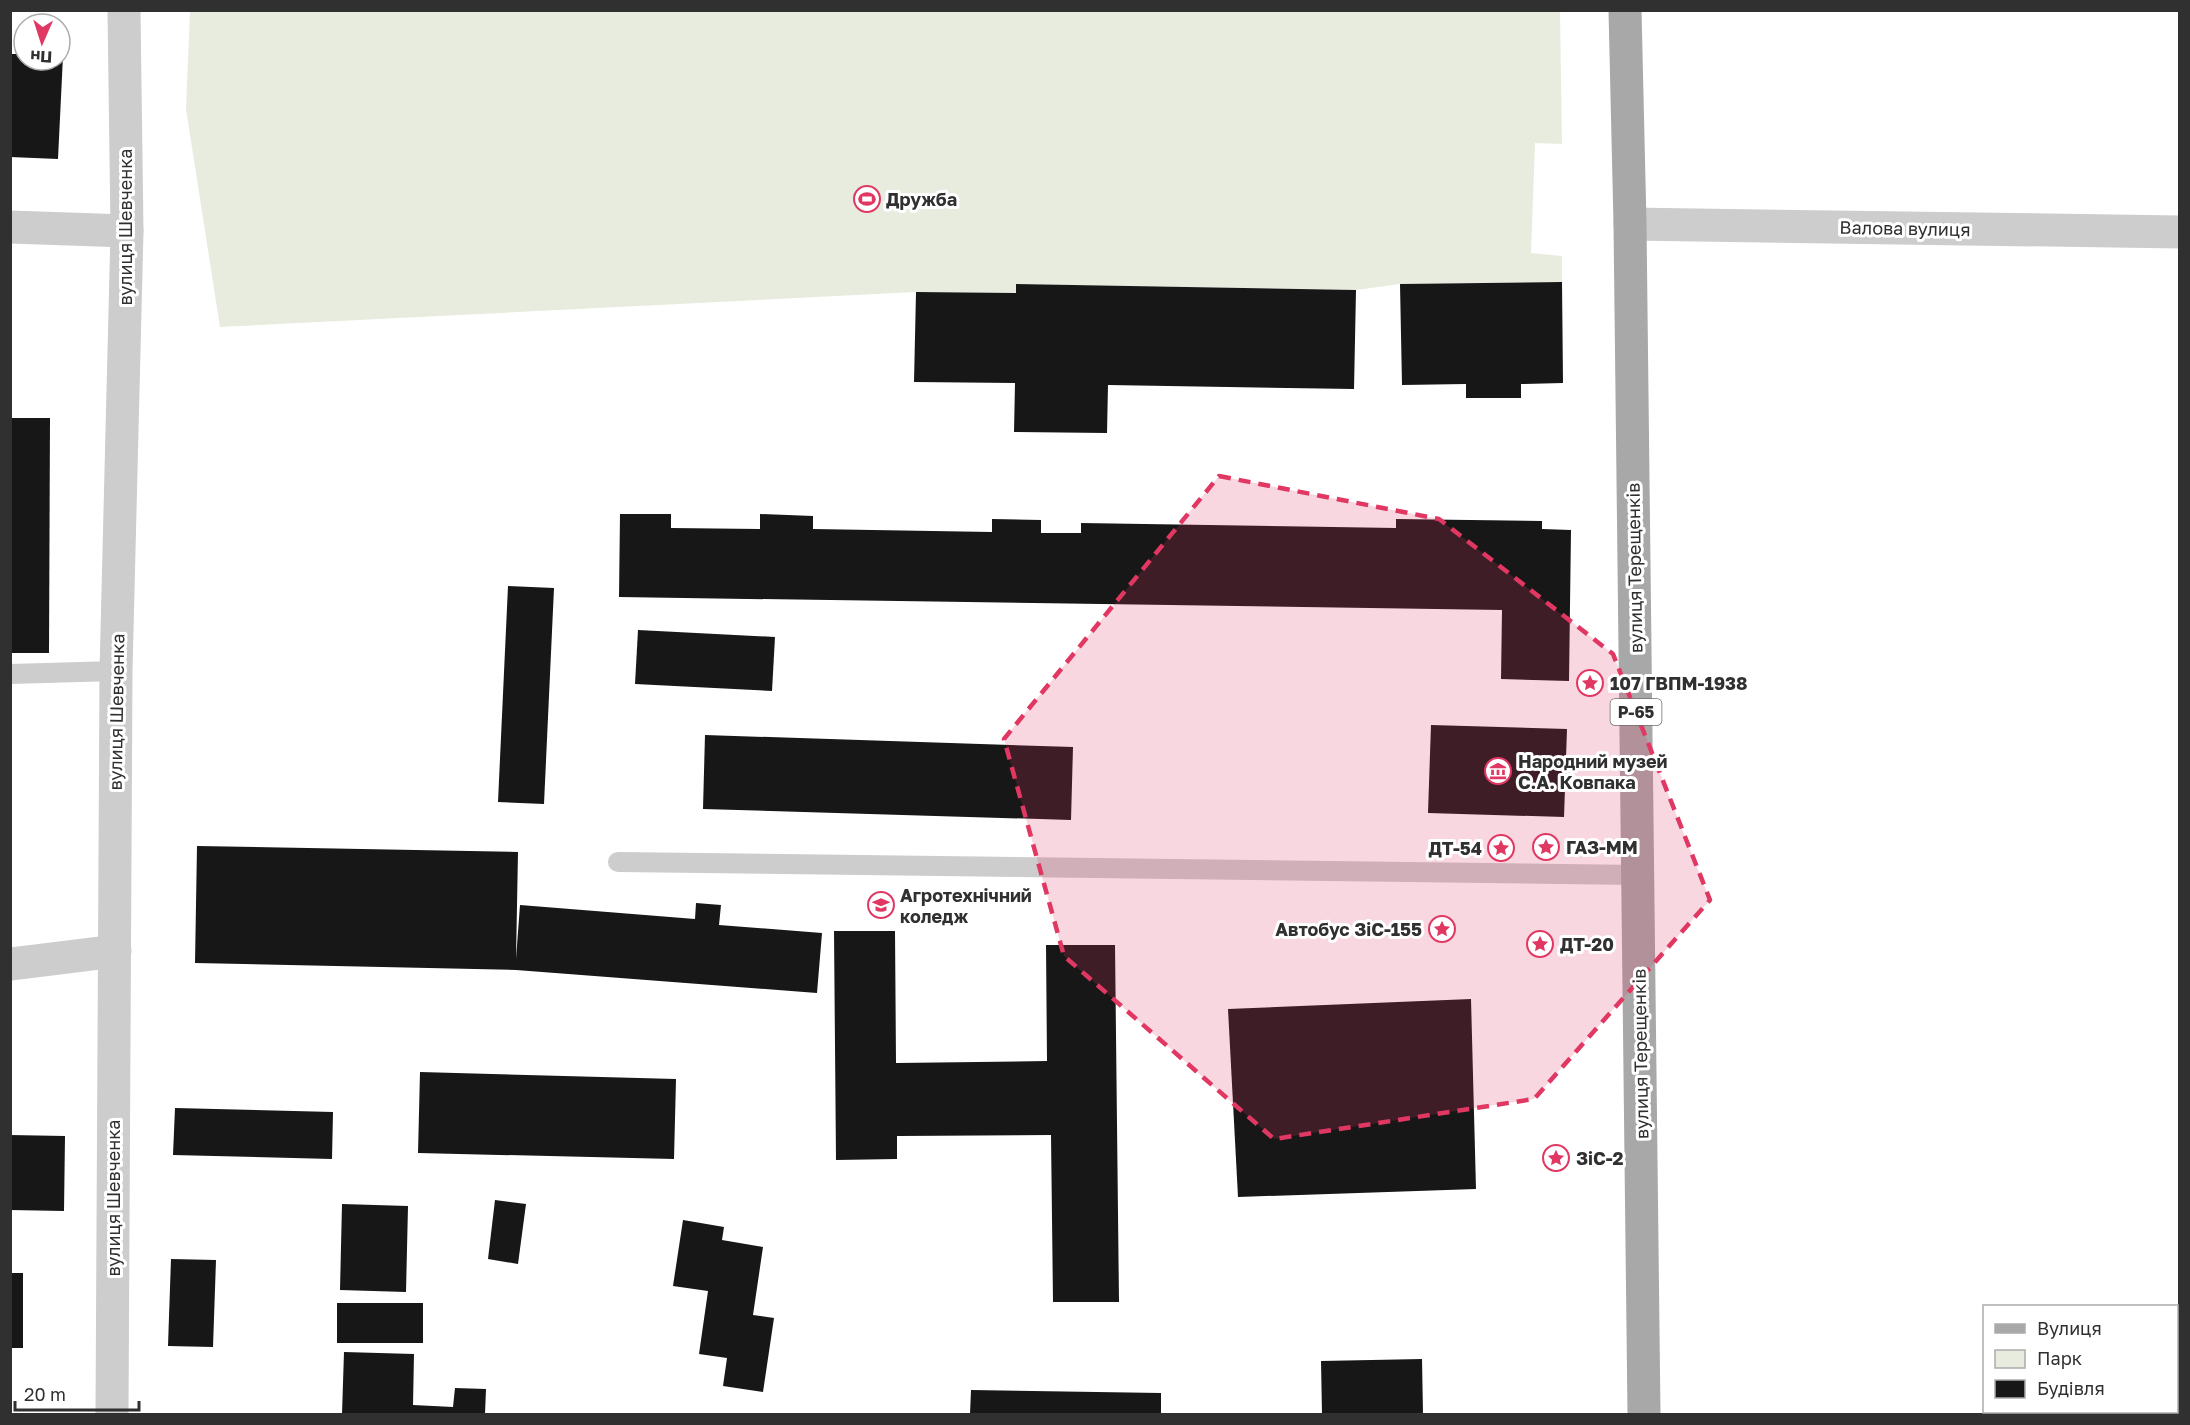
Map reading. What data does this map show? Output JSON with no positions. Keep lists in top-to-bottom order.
{
  "streets": {
    "main road": ["вулиця Терещенків", "Р-65"],
    "street": ["вулиця Шевченка", "Валова вулиця"]
  },
  "crossings": [
    ["Валова вулиця", "вулиця Терещенків"]
  ],
  "places": {
    "sports": ["Дружба"],
    "place": [
      "107 ГВПМ-1938",
      "ГАЗ-ММ",
      "ДТ-54",
      "Автобус ЗіС-155",
      "ДТ-20",
      "ЗіС-2"
    ],
    "museum": ["Народний музей С.А. Ковпака"],
    "school or university": ["Агротехнічний коледж"]
  },
  "legend": ["Вулиця", "Парк", "Будівля"],
  "scale_bar": "20 m",
  "north": "bottom"
}
